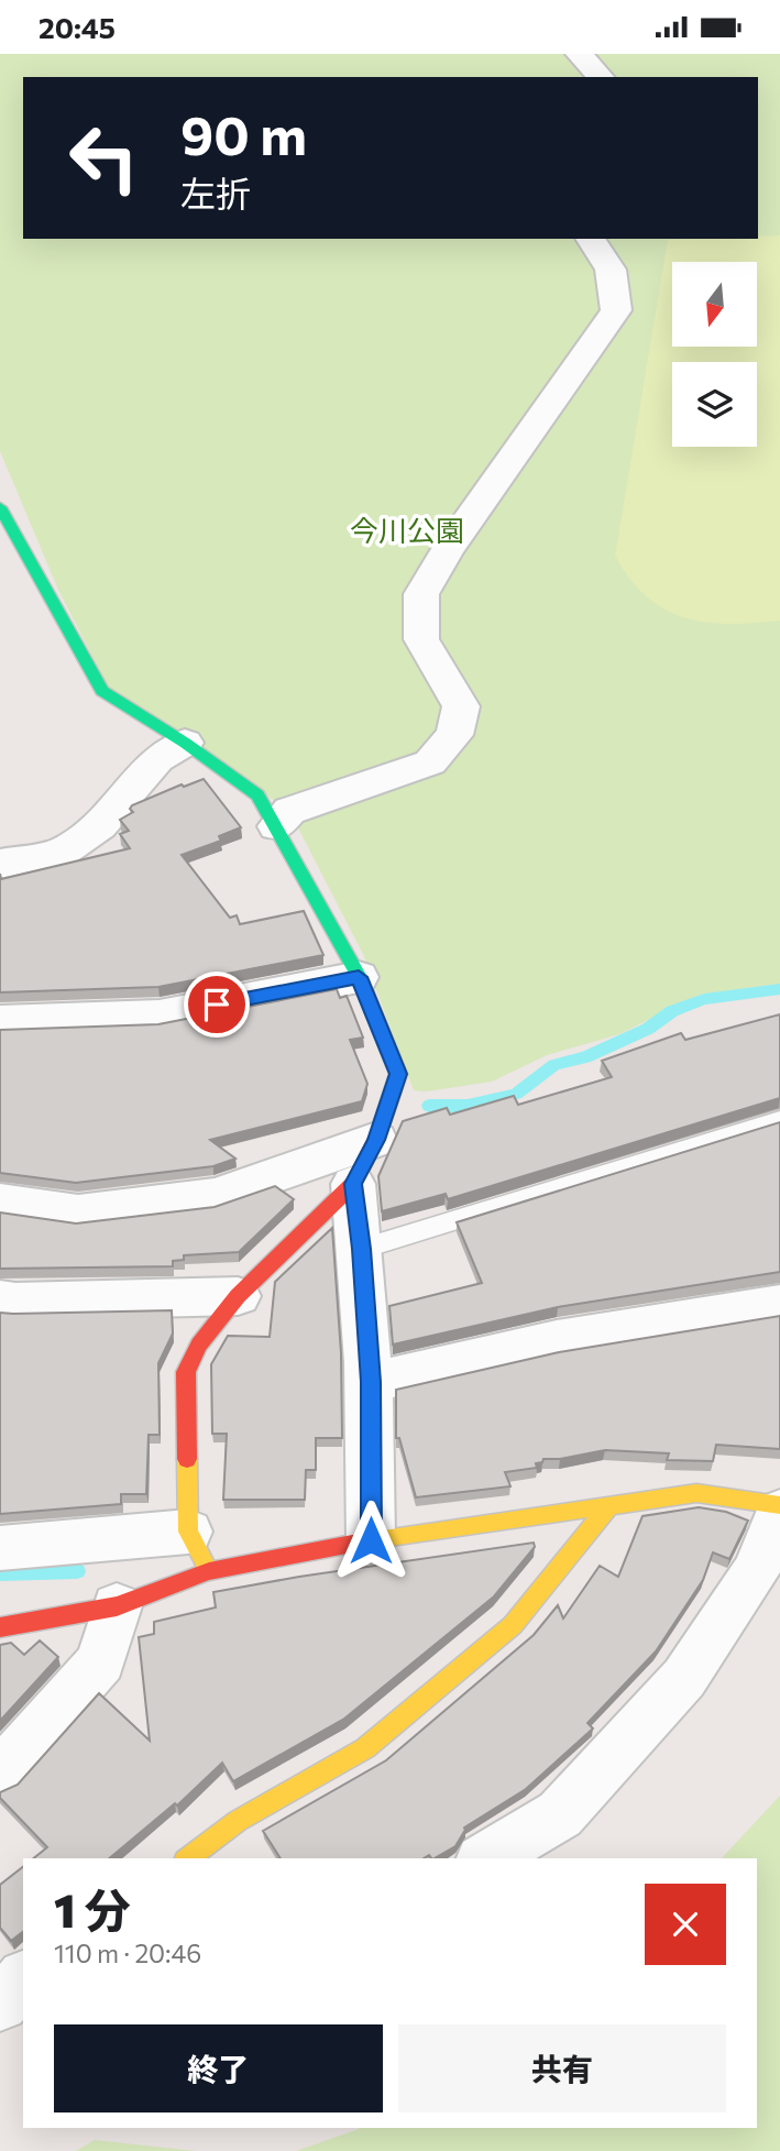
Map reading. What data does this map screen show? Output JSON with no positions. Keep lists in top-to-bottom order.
{
  "parks": ["今川公園"],
  "north": "bottom",
  "page": {
    "status": "20:45",
    "turn": ["90 m", "左折"],
    "heading": ["1 分", "110 m · 20:46"],
    "buttons": ["終了", "共有"]
  }
}
